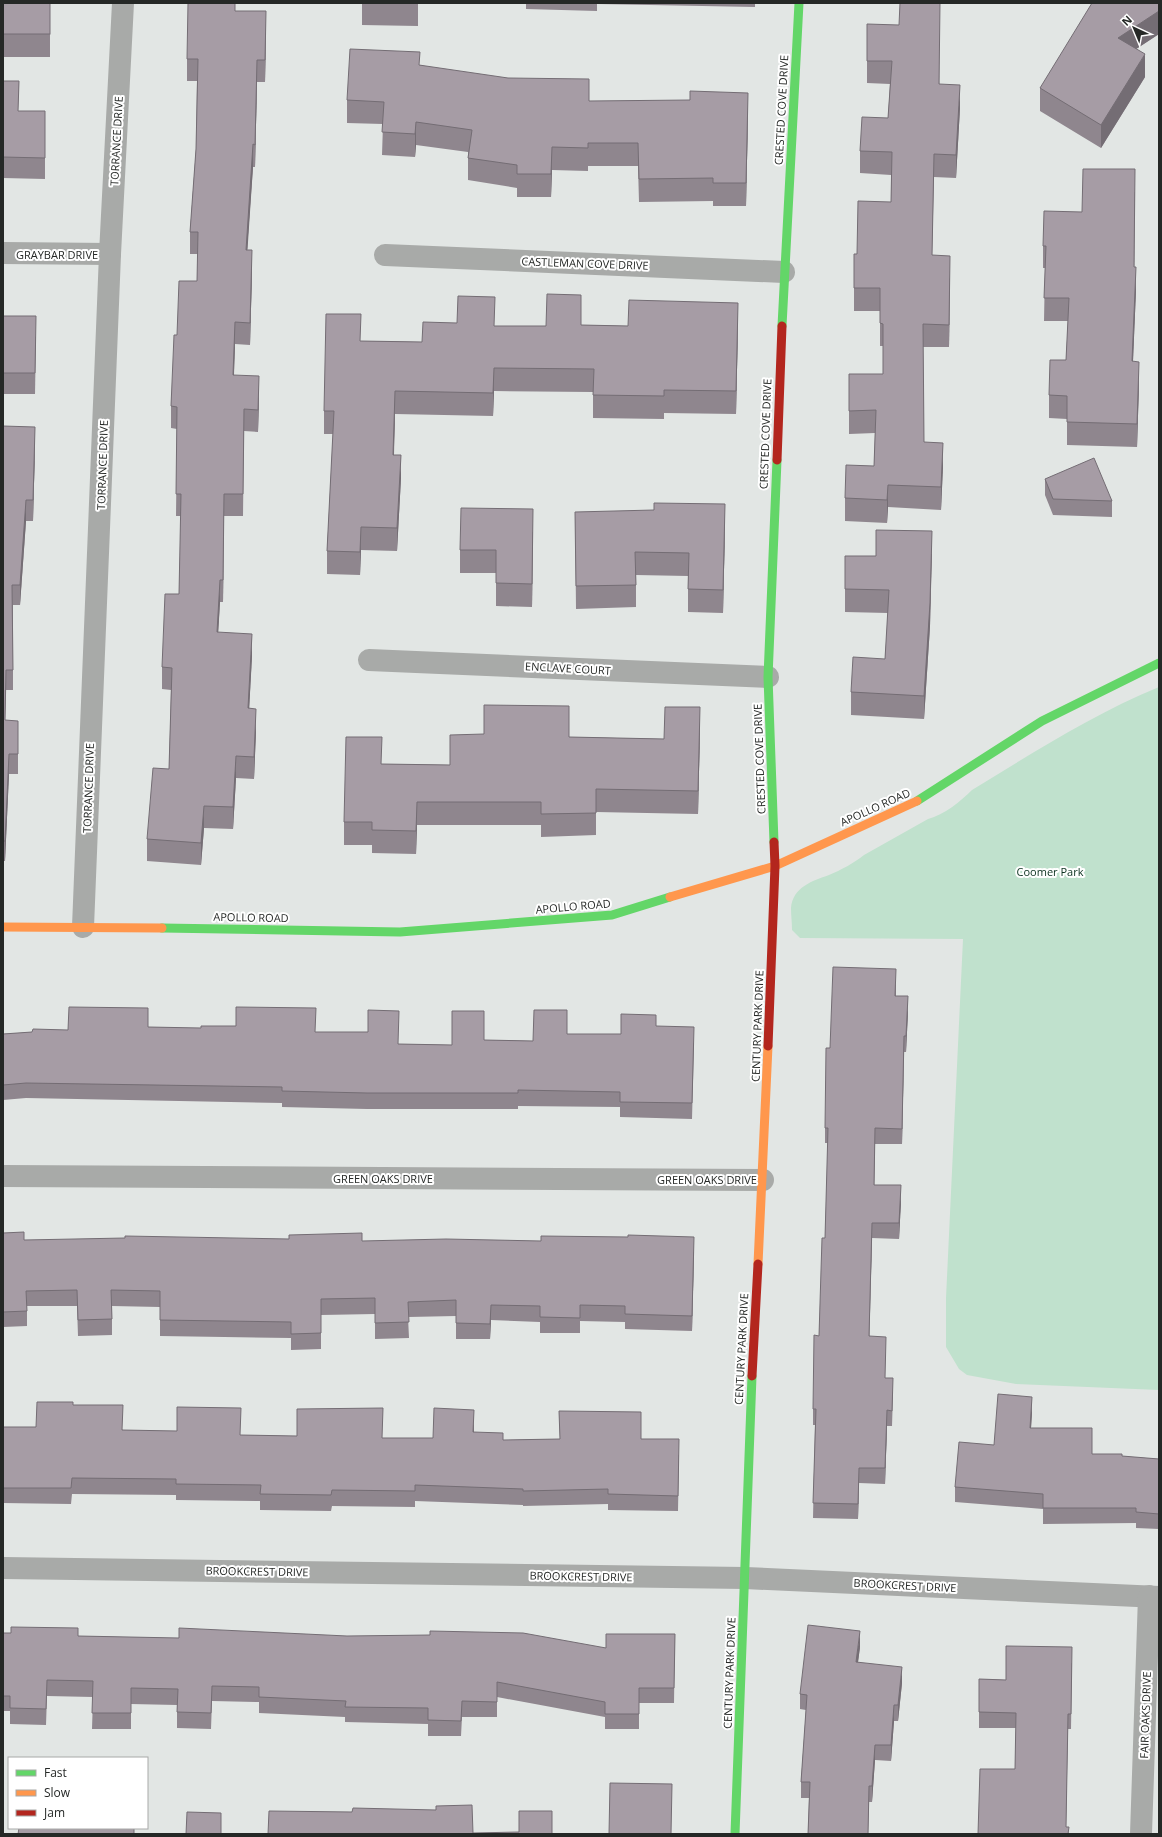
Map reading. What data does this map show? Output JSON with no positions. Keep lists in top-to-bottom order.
{
  "streets": {
    "street": [
      "CRESTED COVE DRIVE",
      "TORRANCE DRIVE",
      "GRAYBAR DRIVE",
      "CASTLEMAN COVE DRIVE",
      "ENCLAVE COURT",
      "APOLLO ROAD",
      "CENTURY PARK DRIVE",
      "GREEN OAKS DRIVE",
      "BROOKCREST DRIVE",
      "FAIR OAKS DRIVE"
    ]
  },
  "crossings": [
    ["CRESTED COVE DRIVE", "CASTLEMAN COVE DRIVE"],
    ["CRESTED COVE DRIVE", "ENCLAVE COURT"],
    ["CRESTED COVE DRIVE", "APOLLO ROAD"],
    ["CRESTED COVE DRIVE", "CENTURY PARK DRIVE"],
    ["TORRANCE DRIVE", "GRAYBAR DRIVE"],
    ["TORRANCE DRIVE", "APOLLO ROAD"],
    ["APOLLO ROAD", "CENTURY PARK DRIVE"],
    ["CENTURY PARK DRIVE", "GREEN OAKS DRIVE"],
    ["CENTURY PARK DRIVE", "BROOKCREST DRIVE"],
    ["BROOKCREST DRIVE", "FAIR OAKS DRIVE"]
  ],
  "parks": ["Coomer Park"],
  "legend": ["Fast", "Slow", "Jam"],
  "north": "top left"
}
